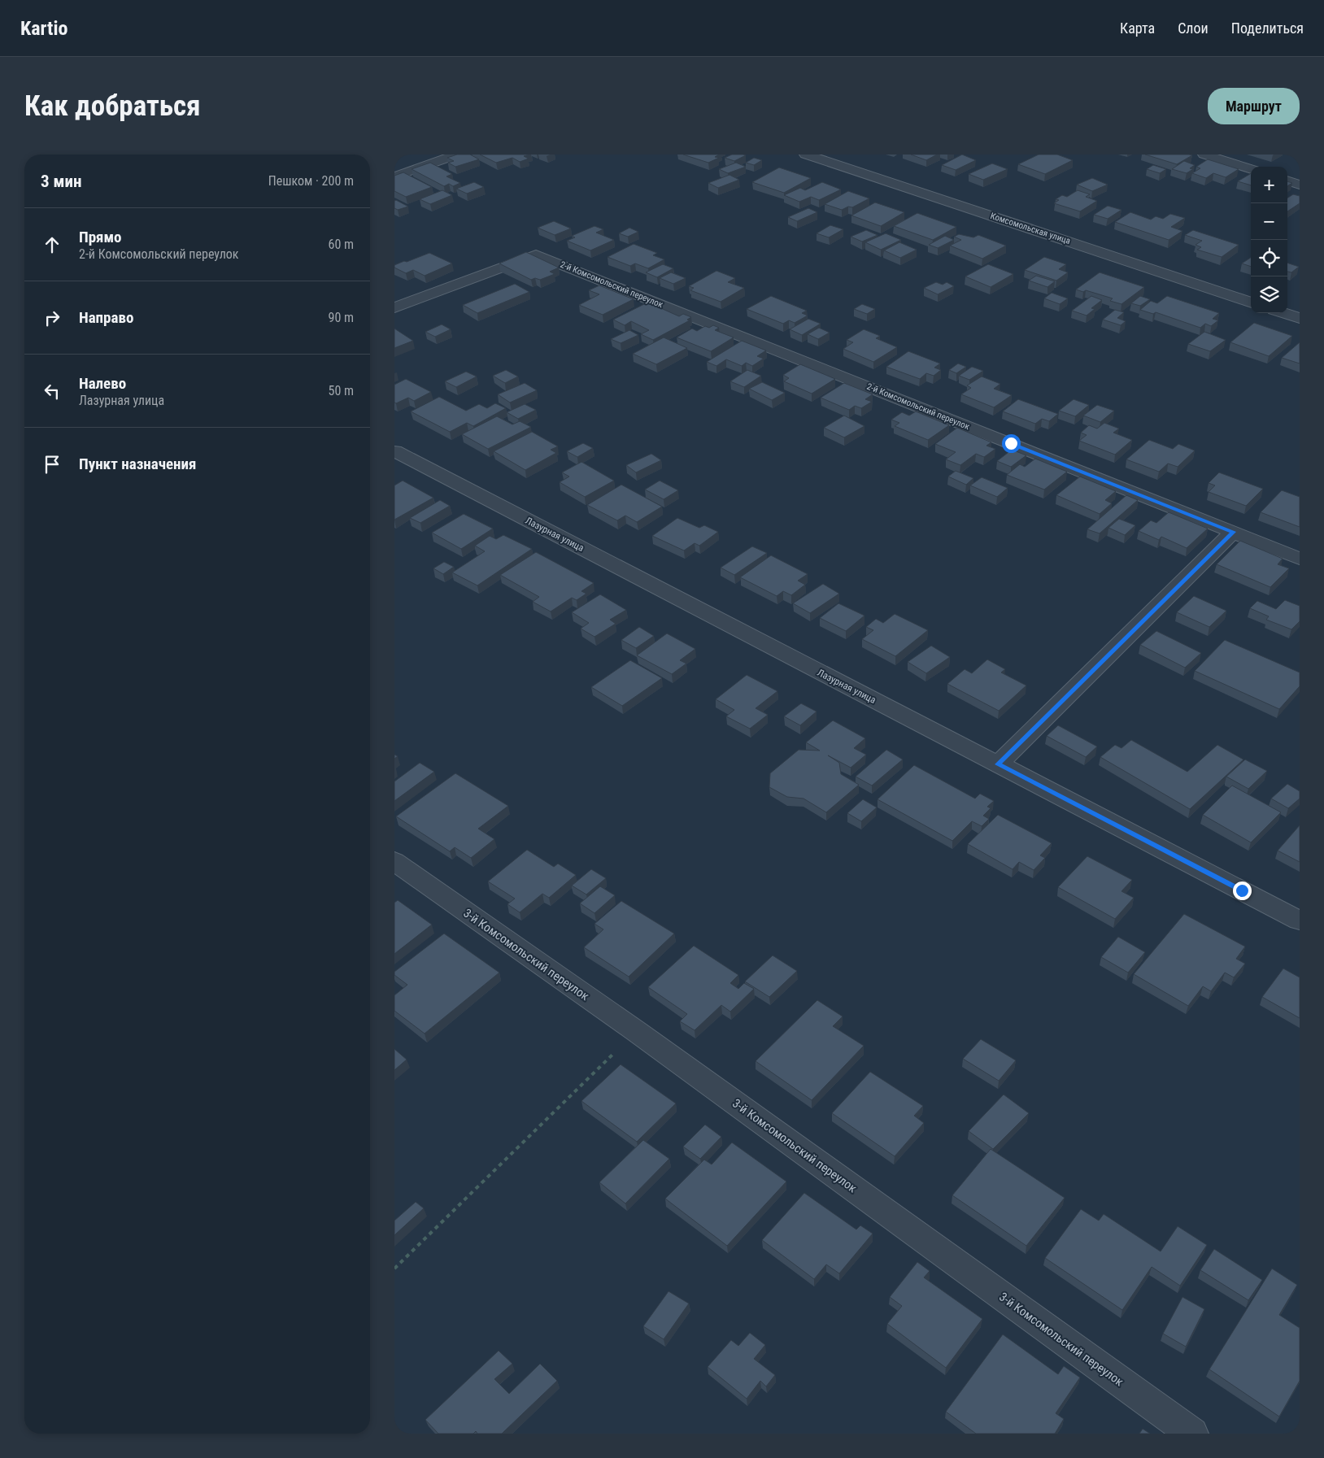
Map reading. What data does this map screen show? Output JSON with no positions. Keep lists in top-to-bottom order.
{
  "streets": {
    "street": [
      "Комсомольская улица",
      "2-й Комсомольский переулок",
      "Лазурная улица",
      "3-й Комсомольский переулок"
    ]
  },
  "page": {
    "header": "Kartio",
    "nav": ["Карта", "Слои", "Поделиться"],
    "buttons": "Маршрут",
    "title": "Как добраться",
    "heading": ["3 мин", "Пешком · 200 m"],
    "map_buttons": ["+", "−"],
    "list": [
      ["Прямо", "2-й Комсомольский переулок", "60 m"],
      ["Направо", "90 m"],
      ["Налево", "Лазурная улица", "50 m"],
      "Пункт назначения"
    ]
  }
}
